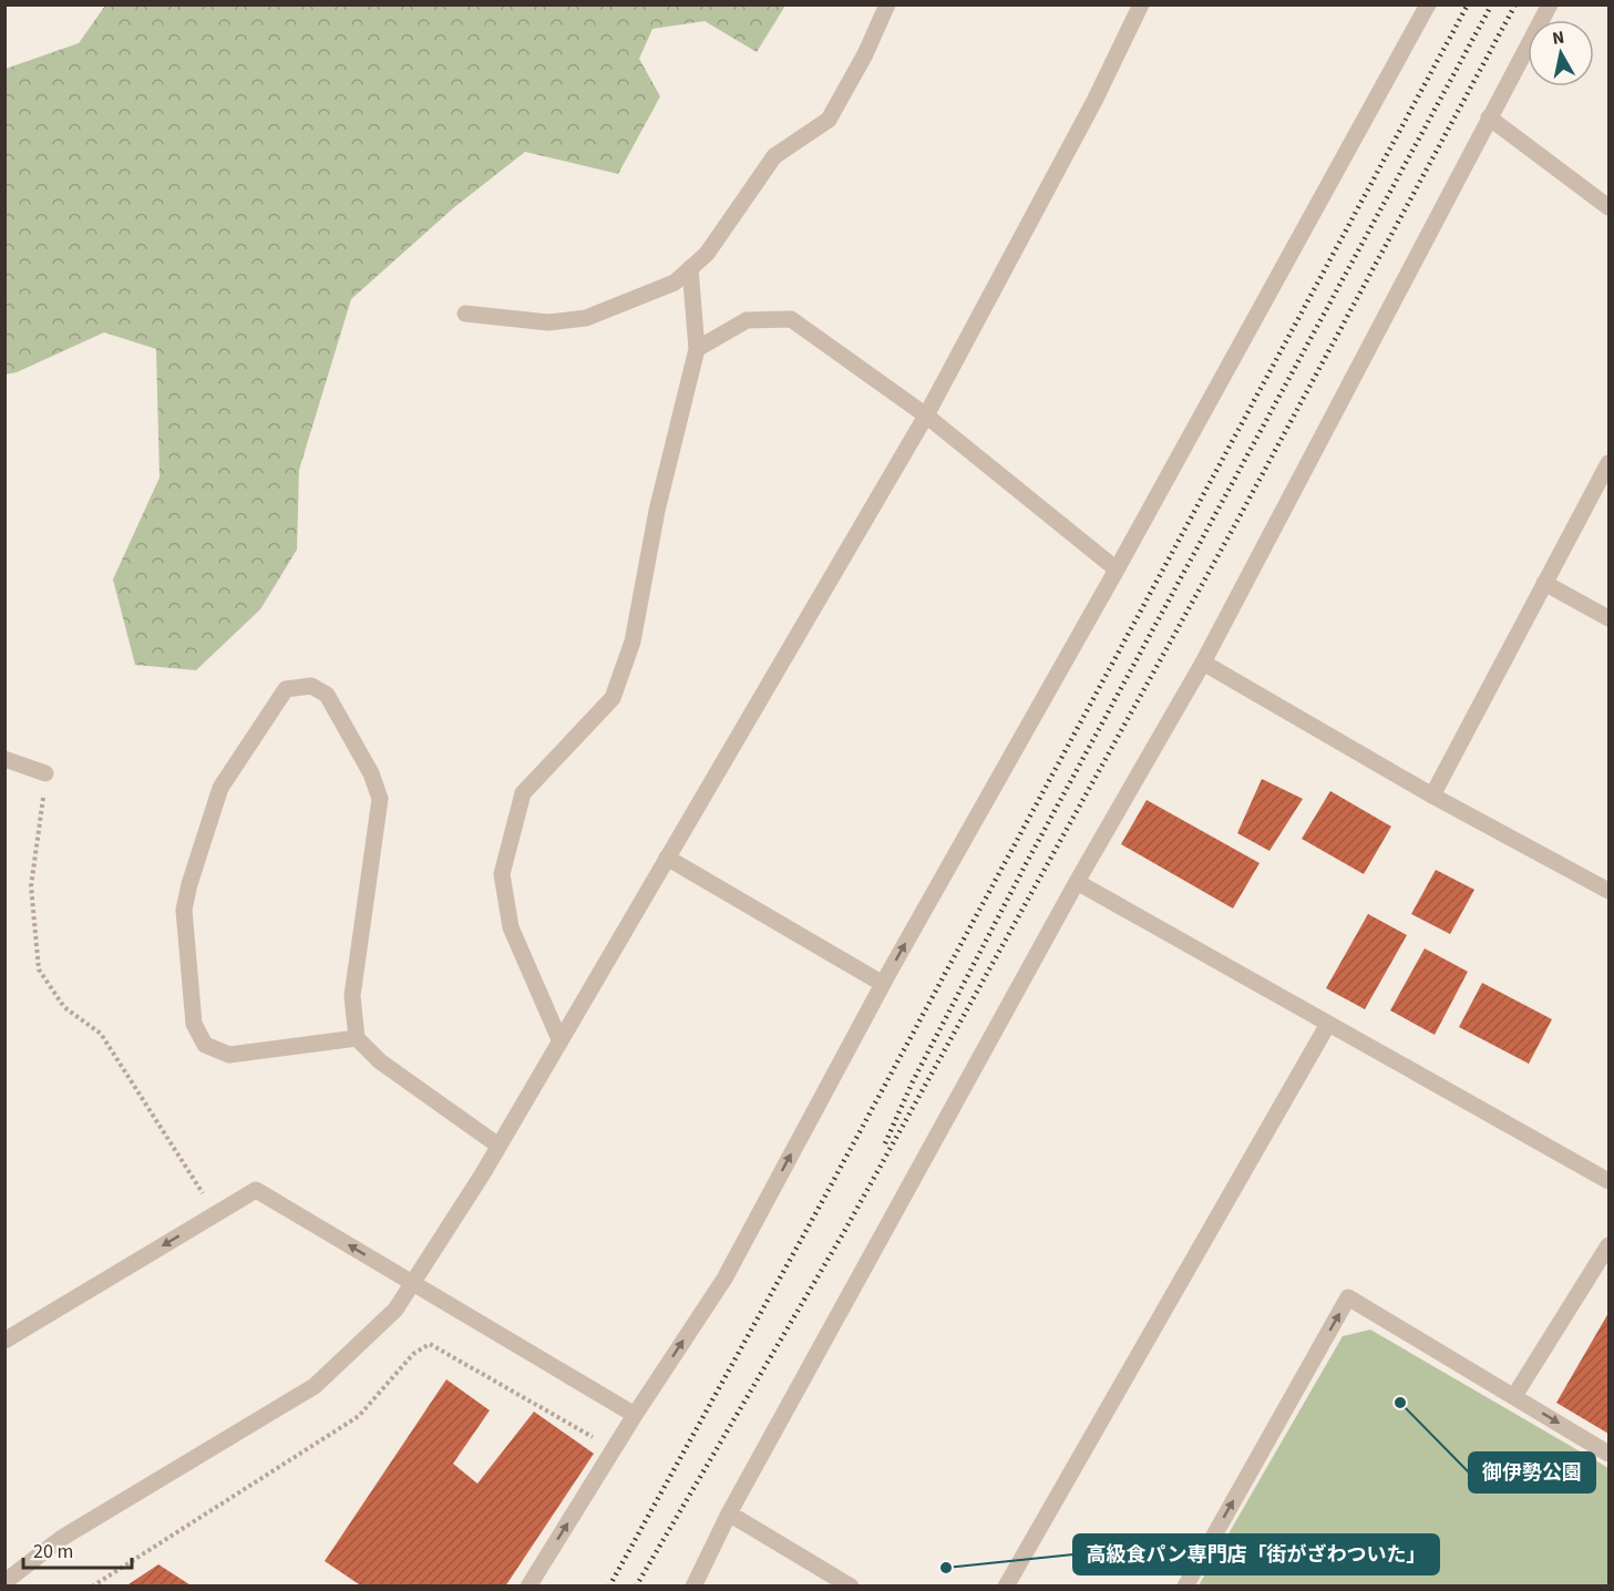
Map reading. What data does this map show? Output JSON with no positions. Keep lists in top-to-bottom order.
{
  "places": ["御伊勢公園", "高級食パン専門店「街がざわついた」"],
  "scale_bar": "20 m",
  "north": "top"
}
